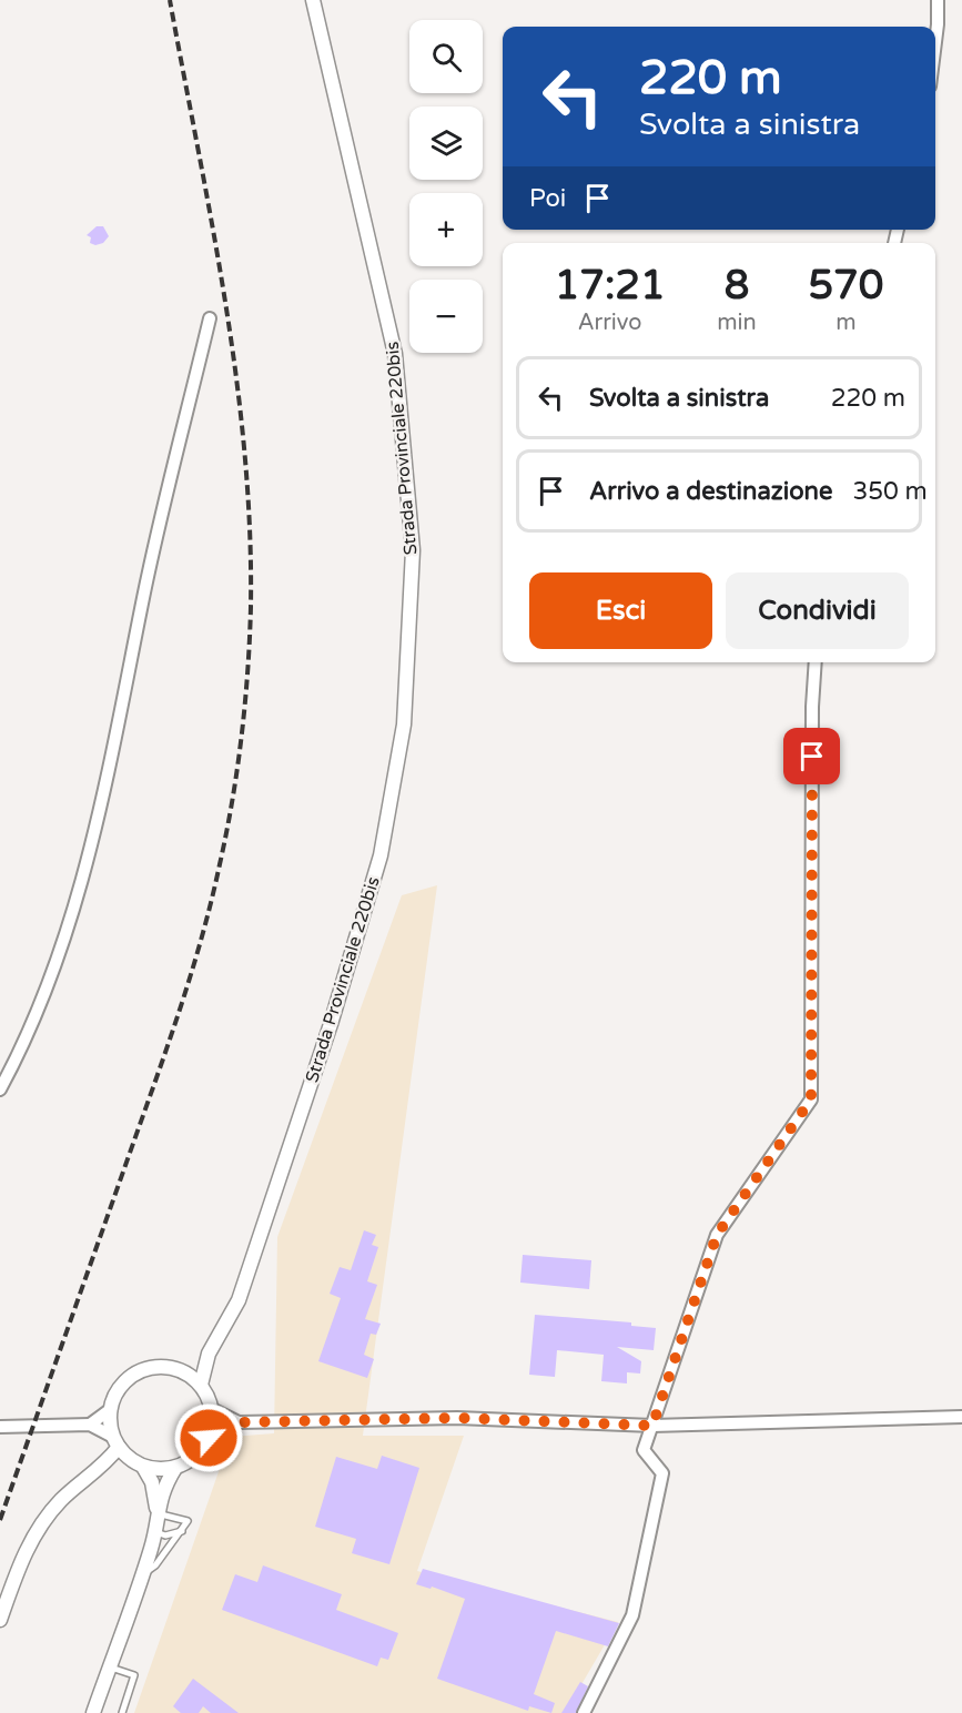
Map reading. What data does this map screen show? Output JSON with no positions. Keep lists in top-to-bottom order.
{
  "streets": {
    "street": ["Strada Provinciale 220bis"]
  },
  "page": {
    "map_buttons": ["+", "−"],
    "turn": ["220 m", "Svolta a sinistra"],
    "then": "Poi",
    "eta": [
      "17:21",
      "Arrivo",
      "8",
      "min",
      "570",
      "m"
    ],
    "list": [
      {
        "name": "Svolta a sinistra",
        "value": "220 m"
      },
      {
        "name": "Arrivo a destinazione",
        "value": "350 m"
      }
    ],
    "buttons": ["Esci", "Condividi"]
  }
}
